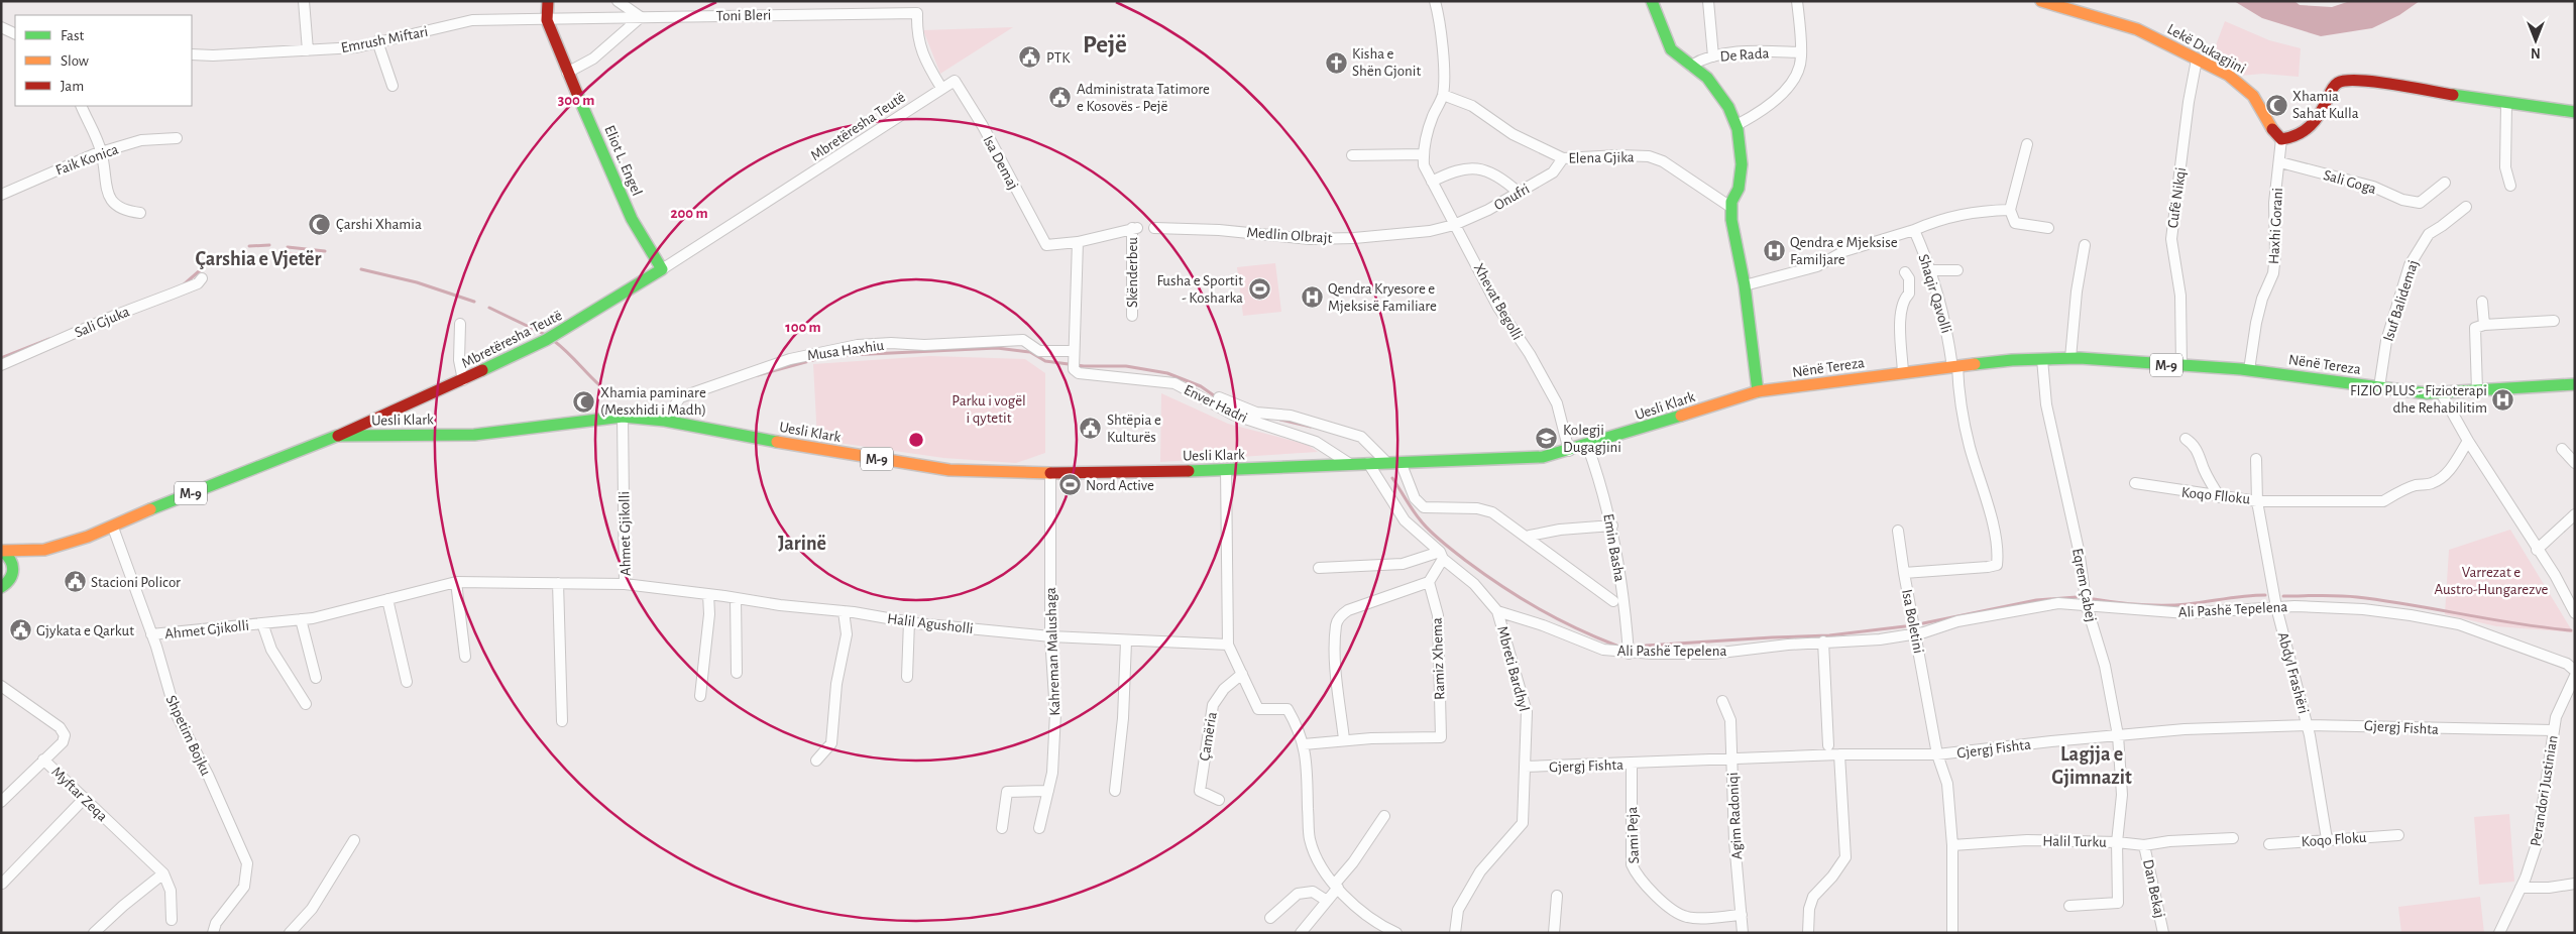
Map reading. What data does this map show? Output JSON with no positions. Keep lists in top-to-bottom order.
{
  "streets": {
    "main road": [
      "Lekë Dukagjini",
      "Mbretëresha Teutë",
      "Eliot L. Engel",
      "Nënë Tereza",
      "M-9",
      "Uesli Klark"
    ],
    "street": [
      "Toni Bleri",
      "Emrush Miftari",
      "De Rada",
      "Elena Gjika",
      "Faik Konica",
      "Isa Demaj",
      "Sali Goga",
      "Onufri",
      "Cufë Nikqi",
      "Haxhi Gorani",
      "Medlin Olbrajt",
      "Skënderbeu",
      "Shaqir Qavolli",
      "Isuf Balidemaj",
      "Xhevat Begolli",
      "Sali Gjuka",
      "Musa Haxhiu",
      "Enver Hadri",
      "Koqo Flloku",
      "Ahmet Gjikolli",
      "Emin Basha",
      "Eqrem Çabej",
      "Ali Pashë Tepelena",
      "Isa Boletini",
      "Halil Agusholli",
      "Kahreman Malushaga",
      "Ramiz Xhema",
      "Mbreti Bardhyl",
      "Abdyl Frashëri",
      "Gjergj Fishta",
      "Shpetim Bojku",
      "Çamëria",
      "Perandori Justinian",
      "Myftar Zeqa",
      "Agim Radoniqi",
      "Sami Peja",
      "Koqo Floku",
      "Halil Turku",
      "Dan Bekaj"
    ]
  },
  "crossings": [
    ["Toni Bleri", "Emrush Miftari"],
    ["Toni Bleri", "Mbretëresha Teutë"],
    ["Toni Bleri", "Eliot L. Engel"],
    ["Emrush Miftari", "Eliot L. Engel"],
    ["Lekë Dukagjini", "Cufë Nikqi"],
    ["Lekë Dukagjini", "Haxhi Gorani"],
    ["Mbretëresha Teutë", "Eliot L. Engel"],
    ["Mbretëresha Teutë", "Isa Demaj"],
    ["Mbretëresha Teutë", "M-9"],
    ["Mbretëresha Teutë", "Uesli Klark"],
    ["Mbretëresha Teutë", "Shpetim Bojku"],
    ["Elena Gjika", "Onufri"],
    ["Elena Gjika", "Xhevat Begolli"],
    ["Isa Demaj", "Skënderbeu"],
    ["Sali Goga", "Haxhi Gorani"],
    ["Onufri", "Medlin Olbrajt"],
    ["Onufri", "Xhevat Begolli"],
    ["Cufë Nikqi", "Nënë Tereza"],
    ["Haxhi Gorani", "Nënë Tereza"],
    ["Medlin Olbrajt", "Xhevat Begolli"],
    ["Shaqir Qavolli", "Nënë Tereza"],
    ["Shaqir Qavolli", "Isa Boletini"],
    ["Isuf Balidemaj", "Nënë Tereza"],
    ["Xhevat Begolli", "Uesli Klark"],
    ["Musa Haxhiu", "Enver Hadri"],
    ["Musa Haxhiu", "Uesli Klark"],
    ["Nënë Tereza", "Uesli Klark"],
    ["Nënë Tereza", "Eqrem Çabej"],
    ["Nënë Tereza", "Isa Boletini"],
    ["Enver Hadri", "Uesli Klark"],
    ["Uesli Klark", "Ahmet Gjikolli"],
    ["Uesli Klark", "Emin Basha"],
    ["Uesli Klark", "Kahreman Malushaga"],
    ["Uesli Klark", "Mbreti Bardhyl"],
    ["Koqo Flloku", "Abdyl Frashëri"],
    ["Ahmet Gjikolli", "Halil Agusholli"],
    ["Ahmet Gjikolli", "Shpetim Bojku"],
    ["Emin Basha", "Ali Pashë Tepelena"],
    ["Eqrem Çabej", "Ali Pashë Tepelena"],
    ["Eqrem Çabej", "Gjergj Fishta"],
    ["Eqrem Çabej", "Halil Turku"],
    ["Ali Pashë Tepelena", "Isa Boletini"],
    ["Ali Pashë Tepelena", "Mbreti Bardhyl"],
    ["Ali Pashë Tepelena", "Abdyl Frashëri"],
    ["Isa Boletini", "Gjergj Fishta"],
    ["Isa Boletini", "Halil Turku"],
    ["Halil Agusholli", "Kahreman Malushaga"],
    ["Mbreti Bardhyl", "Gjergj Fishta"],
    ["Abdyl Frashëri", "Gjergj Fishta"],
    ["Gjergj Fishta", "Perandori Justinian"],
    ["Gjergj Fishta", "Agim Radoniqi"],
    ["Gjergj Fishta", "Sami Peja"],
    ["Agim Radoniqi", "Sami Peja"]
  ],
  "districts": [
    "Pejë",
    "Çarshia e Vjetër",
    "Jarinë",
    "Lagjja e Gjimnazit"
  ],
  "parks": ["Parku i vogël i qytetit", "Varrezat e Austro-Hungarezve"],
  "places": {
    "public building": [
      "PTK",
      "Administrata Tatimore e Kosovës - Pejë",
      "Shtëpia e Kulturës",
      "Stacioni Policor",
      "Gjykata e Qarkut"
    ],
    "church": ["Kisha e Shën Gjonit"],
    "mosque": ["Xhamia Sahat Kulla", "Çarshi Xhamia", "Xhamia paminare (Mesxhidi i Madh)"],
    "hospital": ["Qendra e Mjeksise Familjare", "Qendra Kryesore e Mjeksisë Familiare", "FIZIO PLUS - Fizioterapi dhe Rehabilitim"],
    "sports": ["Fusha e Sportit - Kosharka", "Nord Active"],
    "school or university": ["Kolegji Dugagjini"]
  },
  "legend": ["Fast", "Slow", "Jam"],
  "north": "bottom",
  "rings": ["300 m", "200 m", "100 m"]
}
